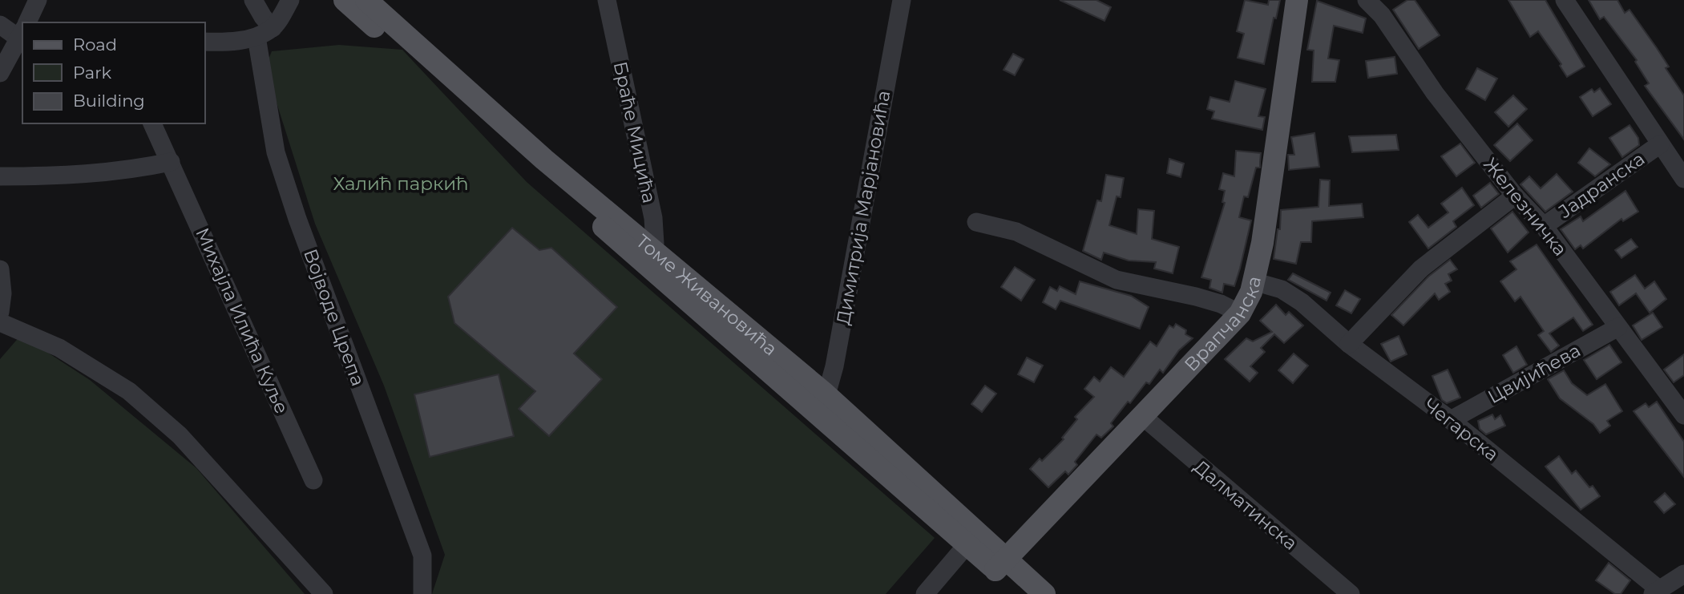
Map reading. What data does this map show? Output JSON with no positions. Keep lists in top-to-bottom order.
{
  "streets": {
    "main road": ["Томе Живановића", "Врапчанска"],
    "street": [
      "Браће Мицића",
      "Јадранска",
      "Железничка",
      "Димитрија Марјановића",
      "Војводе Црепа",
      "Михајла Илића Куље",
      "Цвијићева",
      "Чегарска",
      "Далматинска"
    ]
  },
  "crossings": [
    ["Браће Мицића", "Томе Живановића"],
    ["Јадранска", "Железничка"],
    ["Железничка", "Цвијићева"],
    ["Димитрија Марјановића", "Томе Живановића"],
    ["Томе Живановића", "Врапчанска"],
    ["Врапчанска", "Чегарска"],
    ["Врапчанска", "Далматинска"],
    ["Цвијићева", "Чегарска"]
  ],
  "parks": ["Халић паркић"],
  "legend": ["Road", "Park", "Building"]
}
